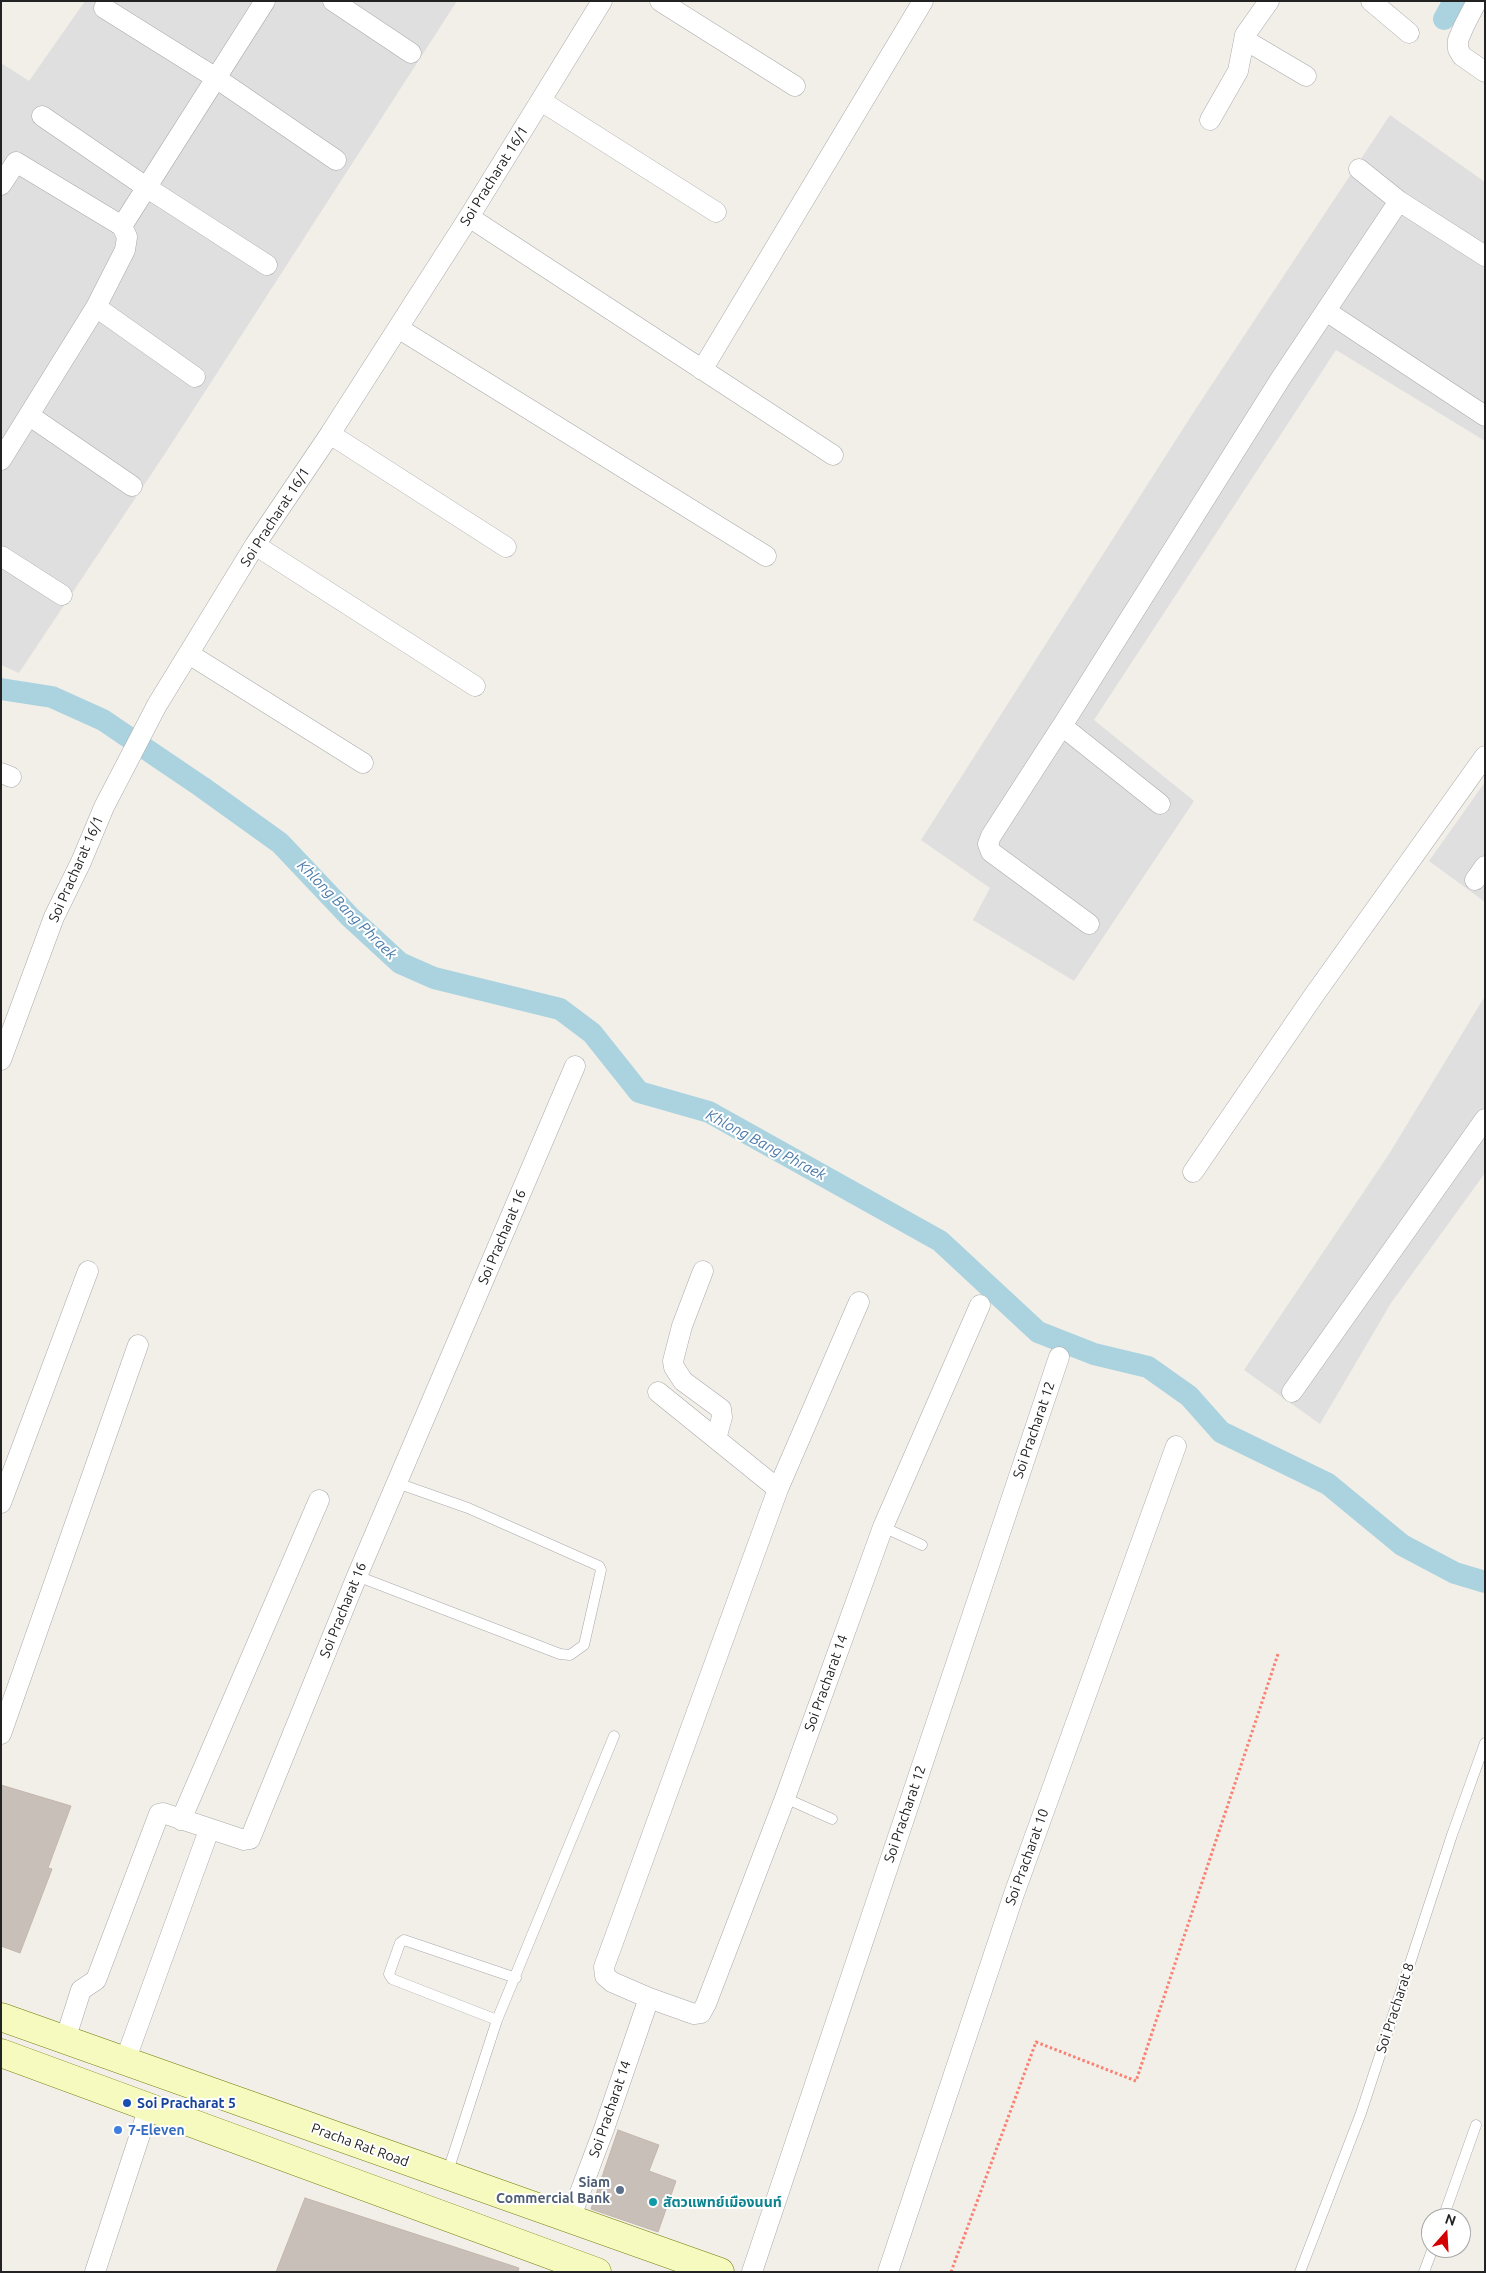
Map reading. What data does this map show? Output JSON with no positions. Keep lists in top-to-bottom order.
{
  "streets": {
    "main road": ["Pracha Rat Road"],
    "street": [
      "Soi Pracharat 16/1",
      "Soi Pracharat 16",
      "Soi Pracharat 12",
      "Soi Pracharat 14",
      "Soi Pracharat 10"
    ],
    "lane": ["Soi Pracharat 8"]
  },
  "crossings": [
    ["Soi Pracharat 16", "Pracha Rat Road"],
    ["Soi Pracharat 14", "Pracha Rat Road"]
  ],
  "water": ["Khlong Bang Phraek"],
  "places": [
    "Soi Pracharat 5",
    "7-Eleven",
    "Siam Commercial Bank",
    "สัตวแพทย์เมืองนนท์"
  ],
  "north": "top"
}
